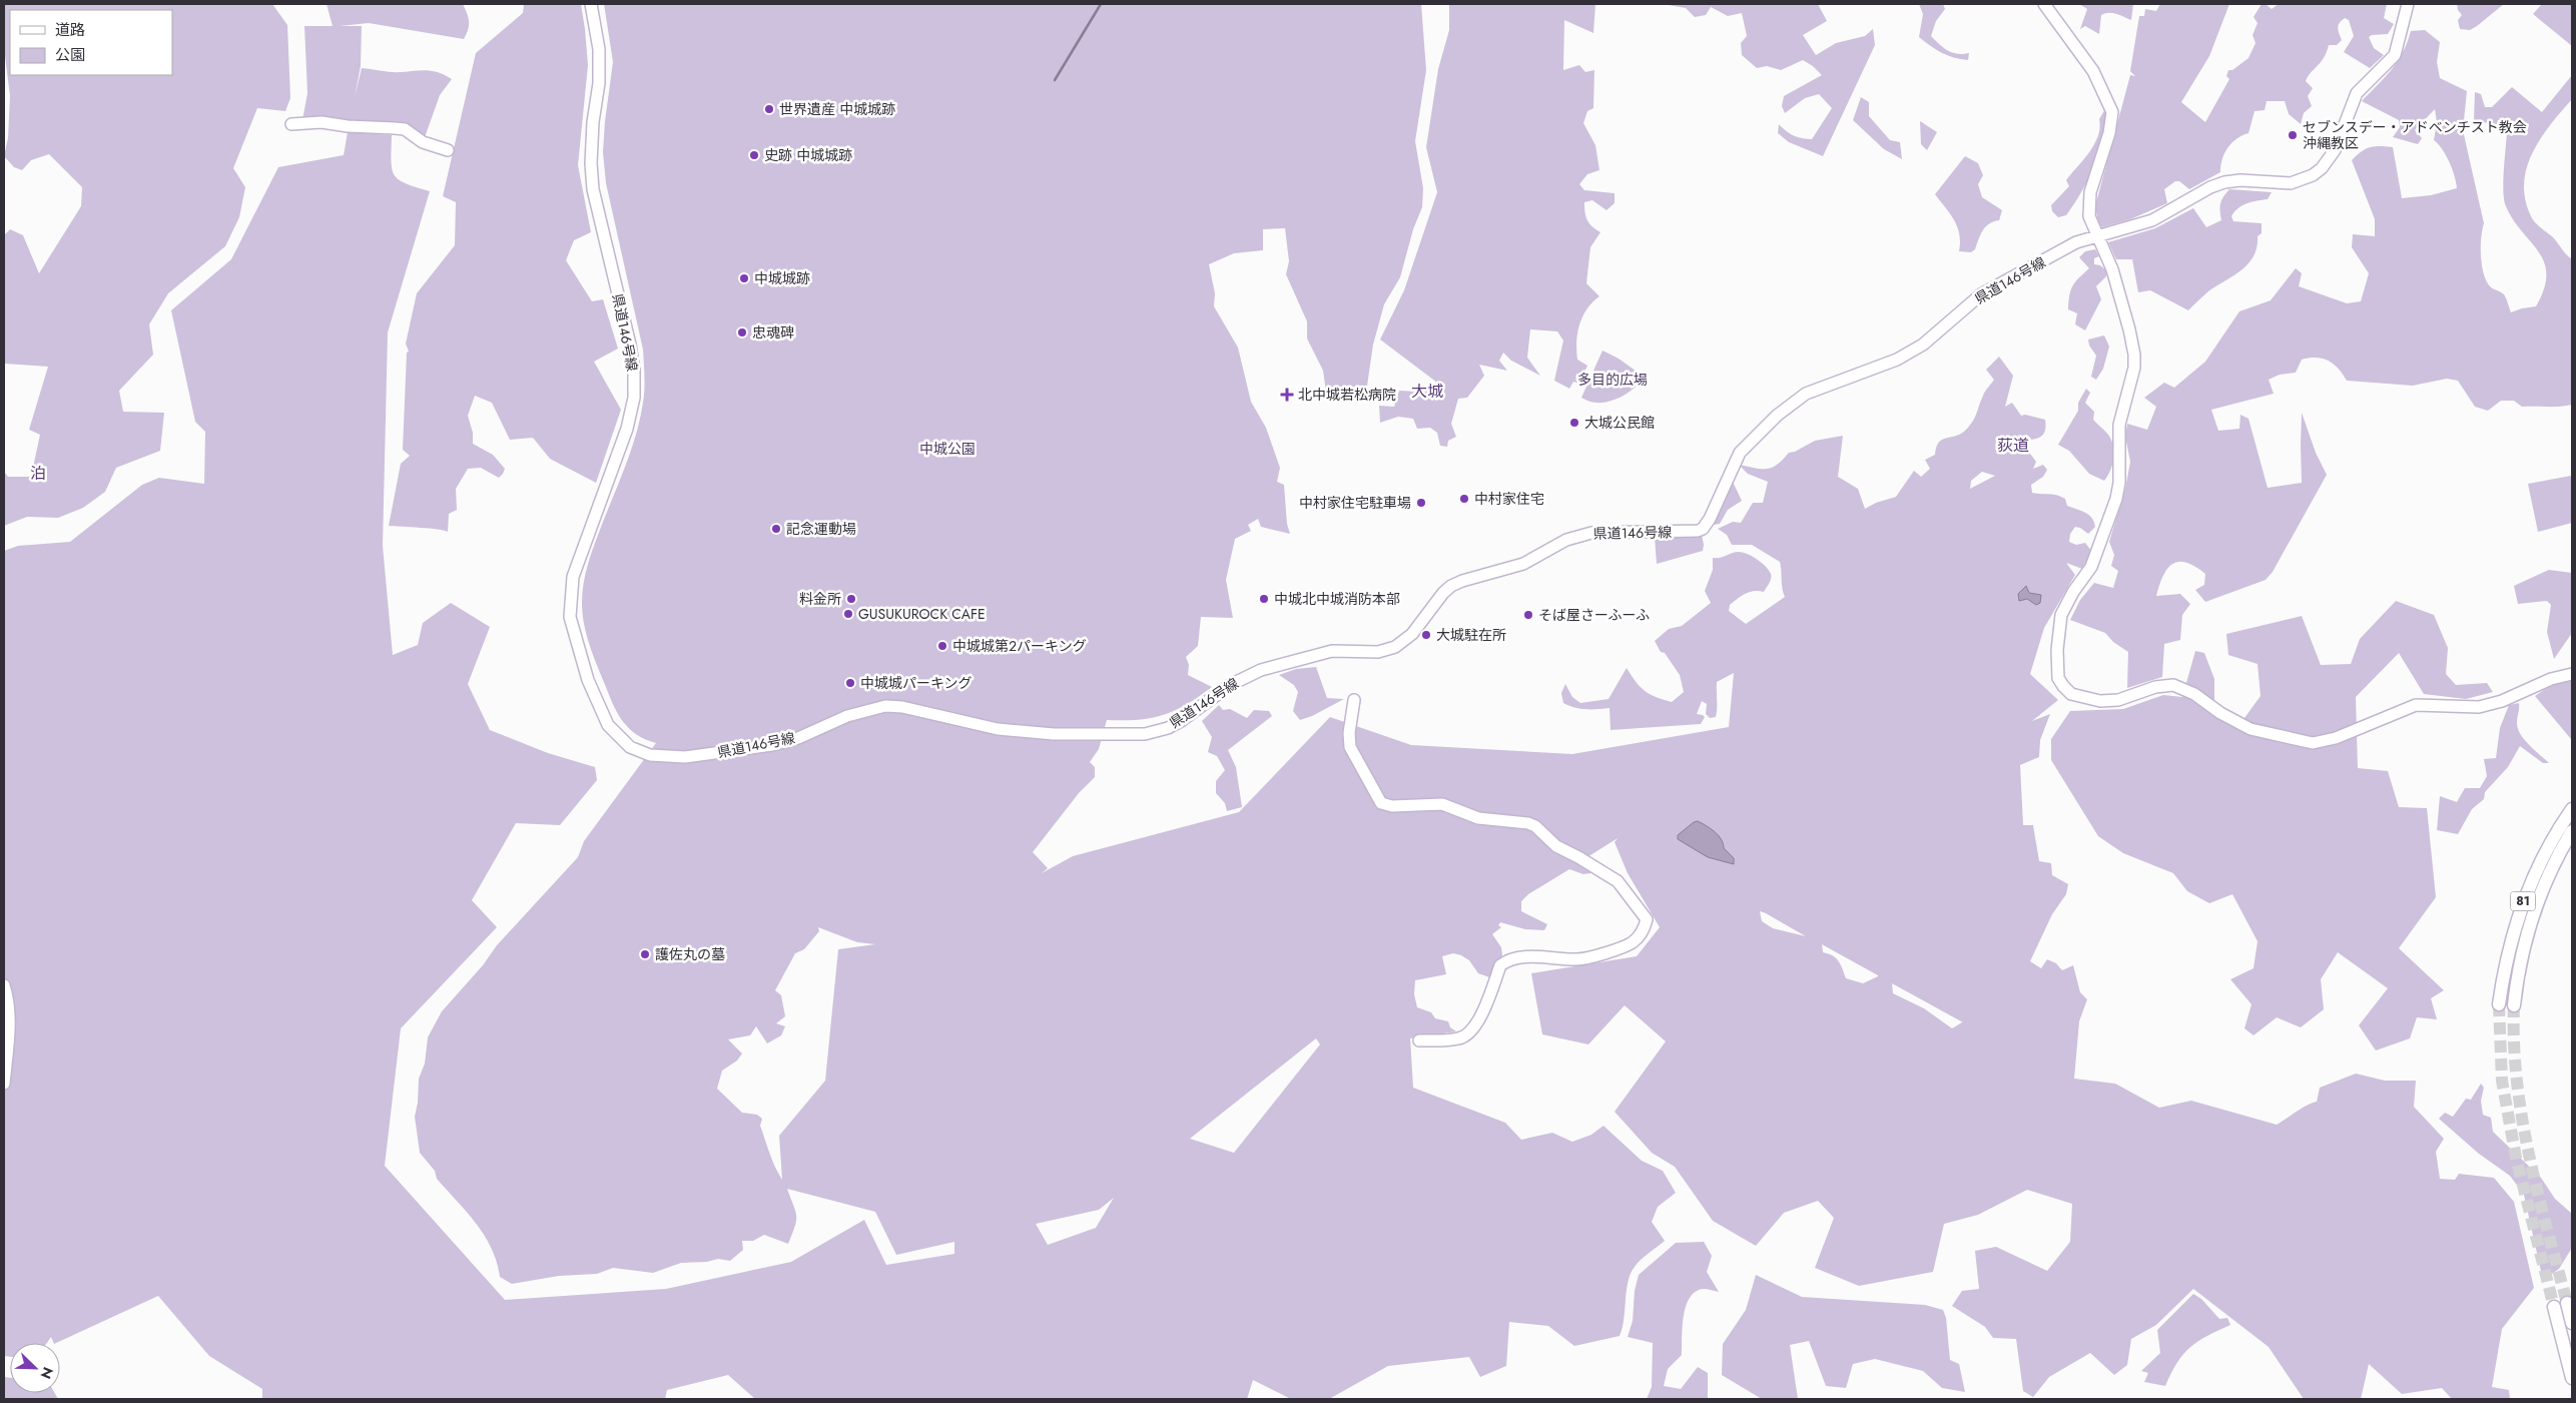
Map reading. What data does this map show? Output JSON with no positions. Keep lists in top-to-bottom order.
{
  "streets": {
    "main road": ["県道146号線", "81"]
  },
  "districts": ["大城", "荻道", "泊"],
  "parks": ["多目的広場", "中城公園"],
  "places": {
    "other": [
      "世界遺産 中城城跡",
      "セブンスデー・アドベンチスト教会 沖縄教区",
      "史跡 中城城跡",
      "中城城跡",
      "忠魂碑",
      "大城公民館",
      "中村家住宅",
      "中村家住宅駐車場",
      "記念運動場",
      "料金所",
      "中城北中城消防本部",
      "GUSUKUROCK CAFE",
      "そば屋さーふーふ",
      "大城駐在所",
      "中城城第２パーキング",
      "中城城パーキング",
      "護佐丸の墓"
    ],
    "health": ["北中城若松病院"]
  },
  "legend": ["道路", "公園"],
  "north": "bottom right"
}
